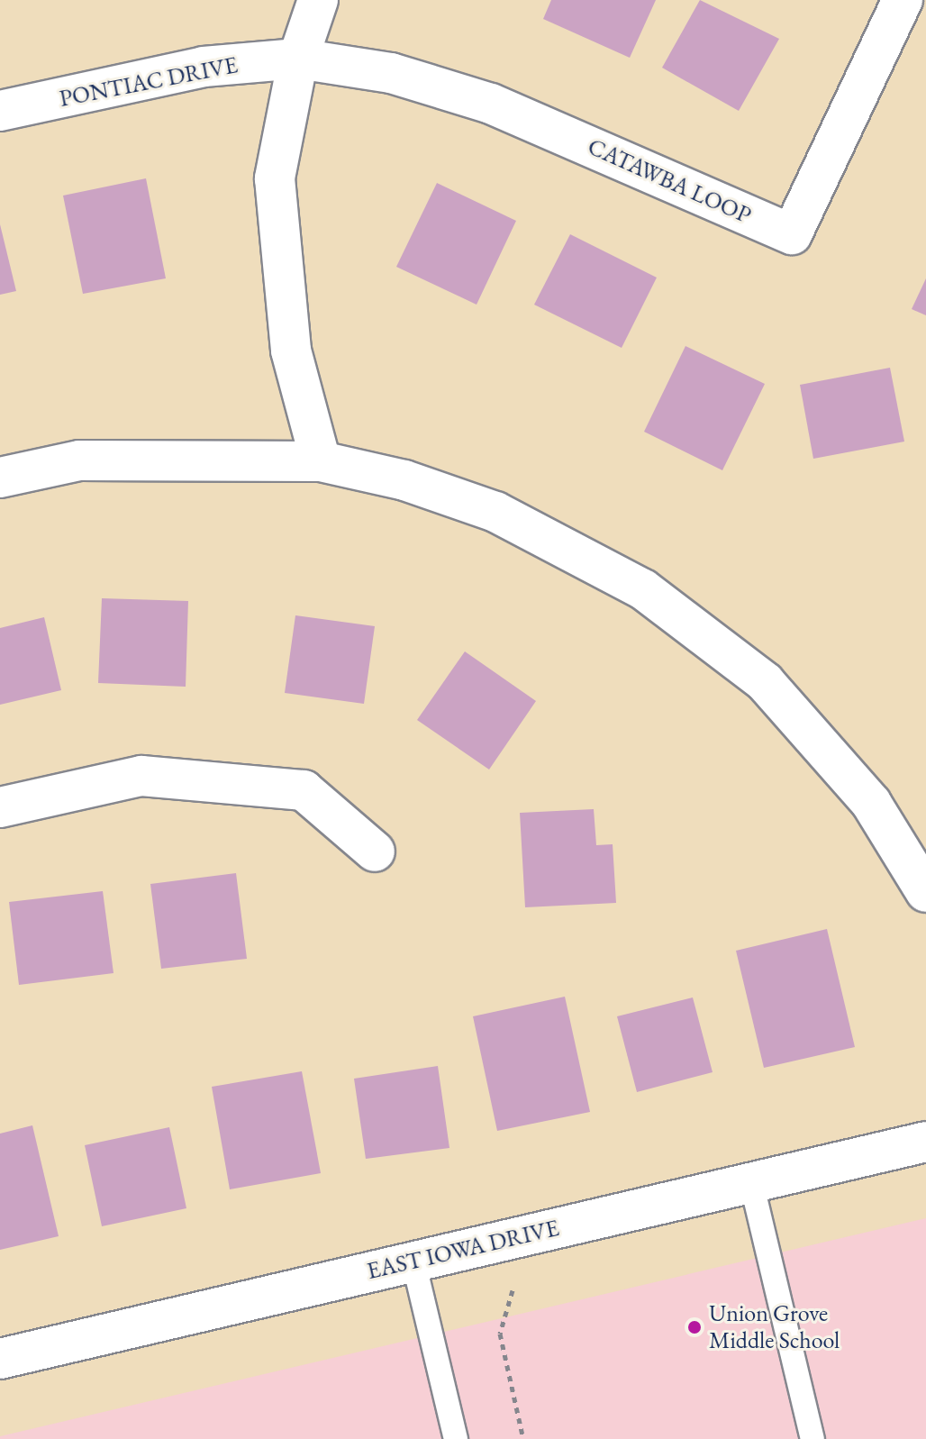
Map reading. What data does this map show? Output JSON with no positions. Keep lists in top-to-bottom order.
{
  "streets": {
    "street": ["PONTIAC DRIVE", "CATAWBA LOOP", "EAST IOWA DRIVE"]
  },
  "crossings": [
    ["PONTIAC DRIVE", "CATAWBA LOOP"]
  ],
  "places": ["Union Grove Middle School"]
}
